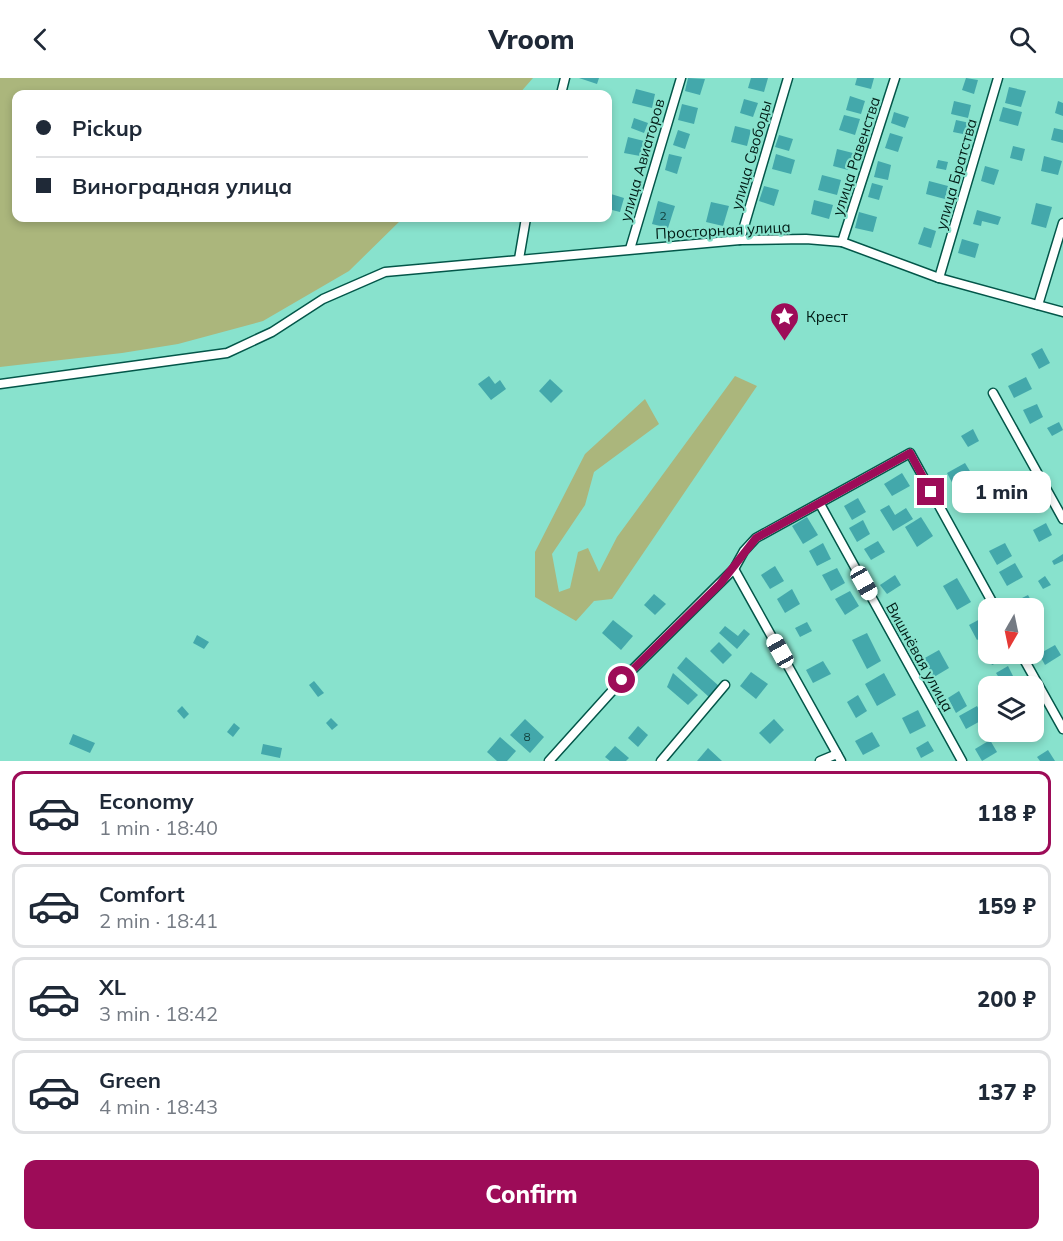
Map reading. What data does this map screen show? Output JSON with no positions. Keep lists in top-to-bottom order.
{
  "streets": {
    "street": [
      "улица Свободы",
      "улица Равенства",
      "улица Авиаторов",
      "улица Братства",
      "Просторная улица",
      "Вишнёвая улица"
    ]
  },
  "crossings": [
    ["улица Свободы", "Просторная улица"],
    ["улица Равенства", "Просторная улица"],
    ["улица Авиаторов", "Просторная улица"],
    ["улица Братства", "Просторная улица"]
  ],
  "places": {
    "place": ["Крест"]
  },
  "house_numbers": ["2", "8"],
  "north": "bottom",
  "page": {
    "header": "Vroom",
    "banner": ["Pickup", "Виноградная улица"],
    "bubble": "1 min",
    "list": [
      {
        "name": "Economy",
        "note": "1 min · 18:40",
        "value": "118 ₽"
      },
      {
        "name": "Comfort",
        "note": "2 min · 18:41",
        "value": "159 ₽"
      },
      {
        "name": "XL",
        "note": "3 min · 18:42",
        "value": "200 ₽"
      },
      {
        "name": "Green",
        "note": "4 min · 18:43",
        "value": "137 ₽"
      }
    ],
    "buttons": "Confirm"
  }
}
